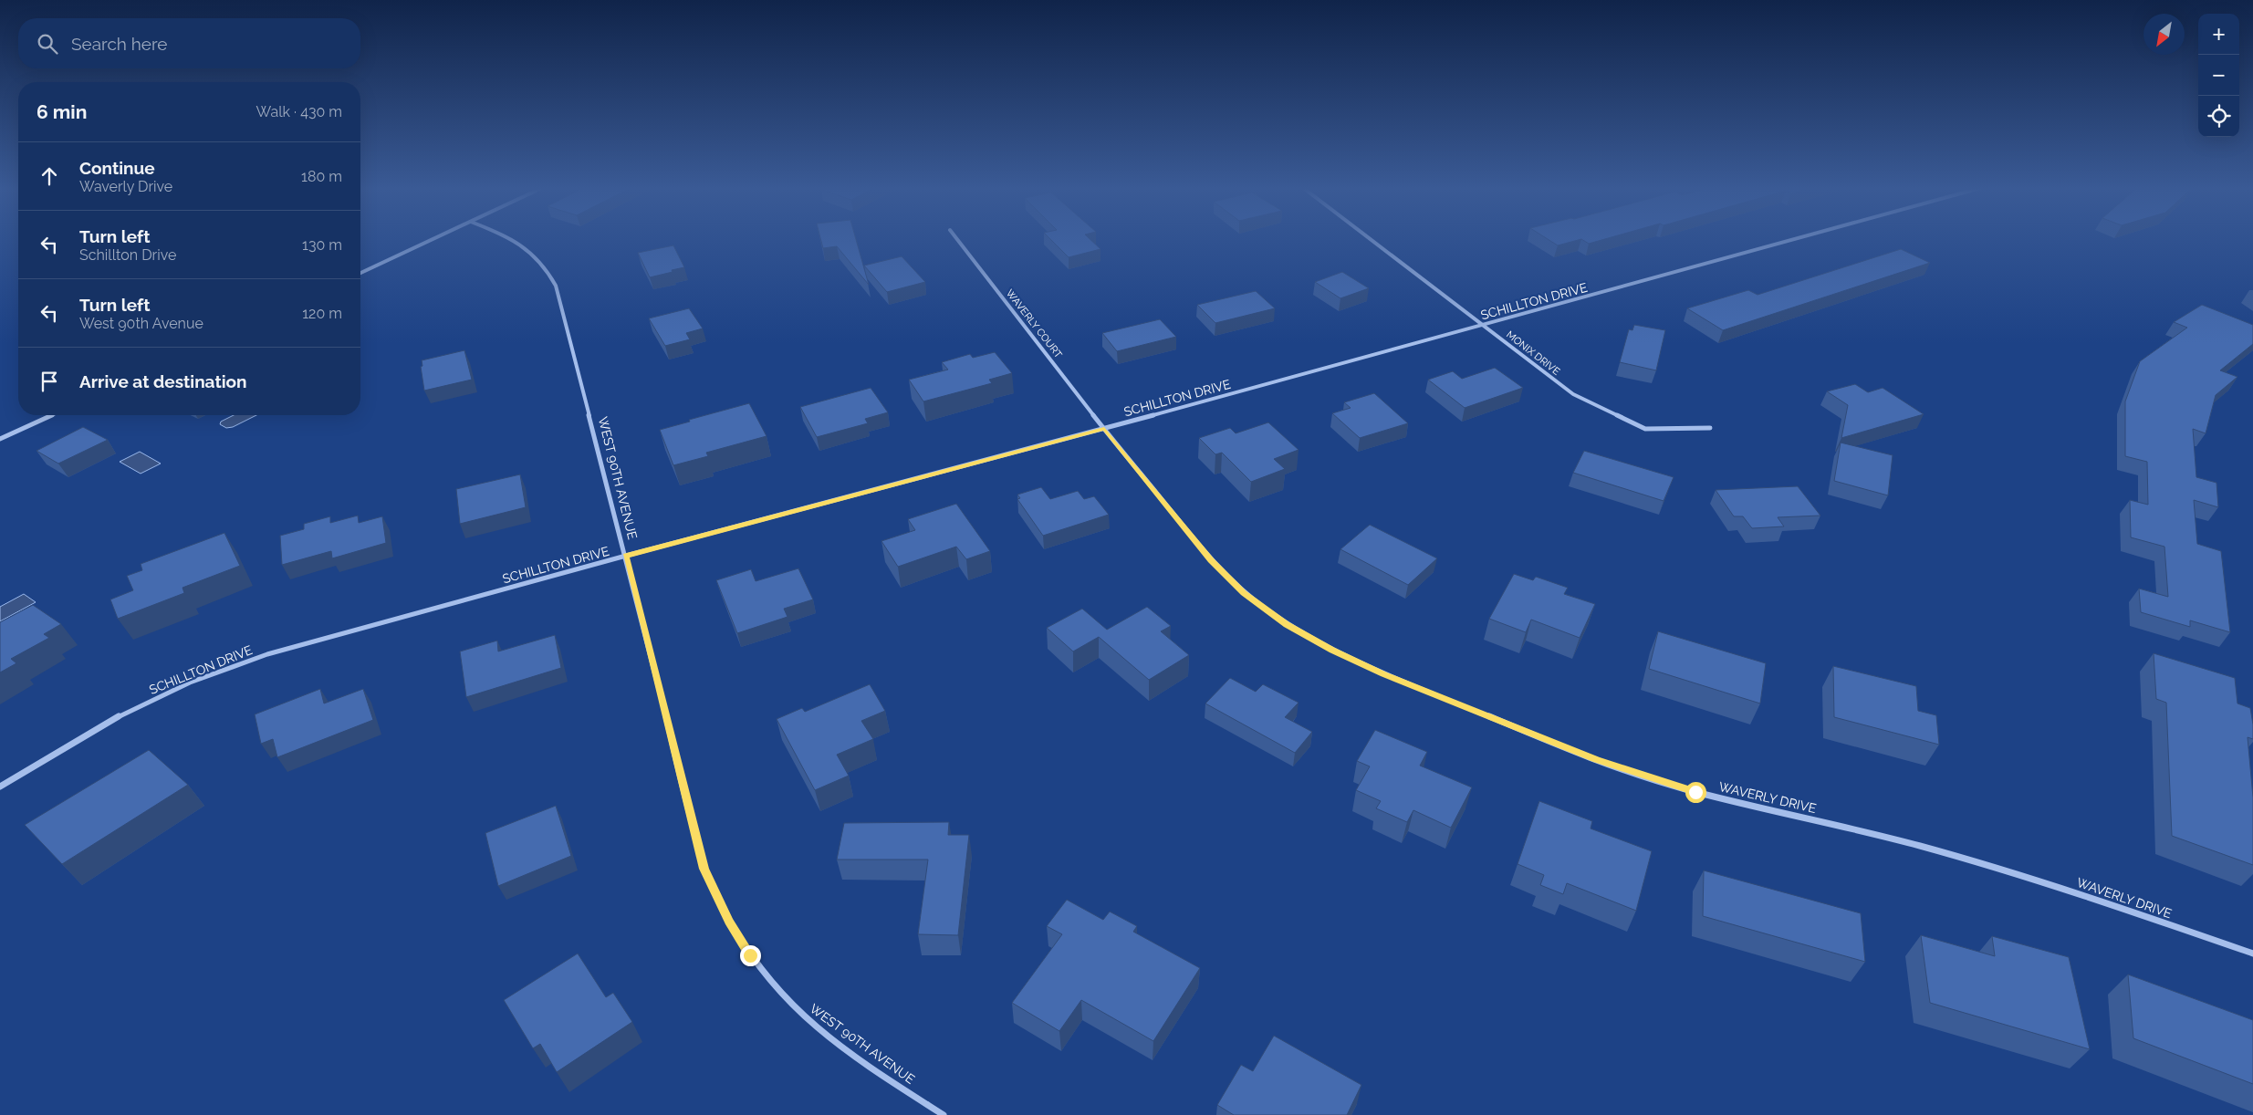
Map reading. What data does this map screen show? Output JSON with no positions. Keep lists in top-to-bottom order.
{
  "streets": {
    "street": [
      "SCHILLTON DRIVE",
      "WAVERLY COURT",
      "MONIX DRIVE",
      "WEST 90TH AVENUE",
      "WAVERLY DRIVE"
    ]
  },
  "crossings": [
    ["SCHILLTON DRIVE", "WAVERLY COURT"],
    ["SCHILLTON DRIVE", "MONIX DRIVE"],
    ["SCHILLTON DRIVE", "WEST 90TH AVENUE"],
    ["SCHILLTON DRIVE", "WAVERLY DRIVE"],
    ["WAVERLY COURT", "WAVERLY DRIVE"]
  ],
  "north": "bottom left",
  "page": {
    "map_buttons": ["+", "−"],
    "search": "Search here",
    "heading": ["6 min", "Walk · 430 m"],
    "list": [
      ["Continue", "Waverly Drive", "180 m"],
      ["Turn left", "Schillton Drive", "130 m"],
      ["Turn left", "West 90th Avenue", "120 m"],
      "Arrive at destination"
    ]
  }
}
